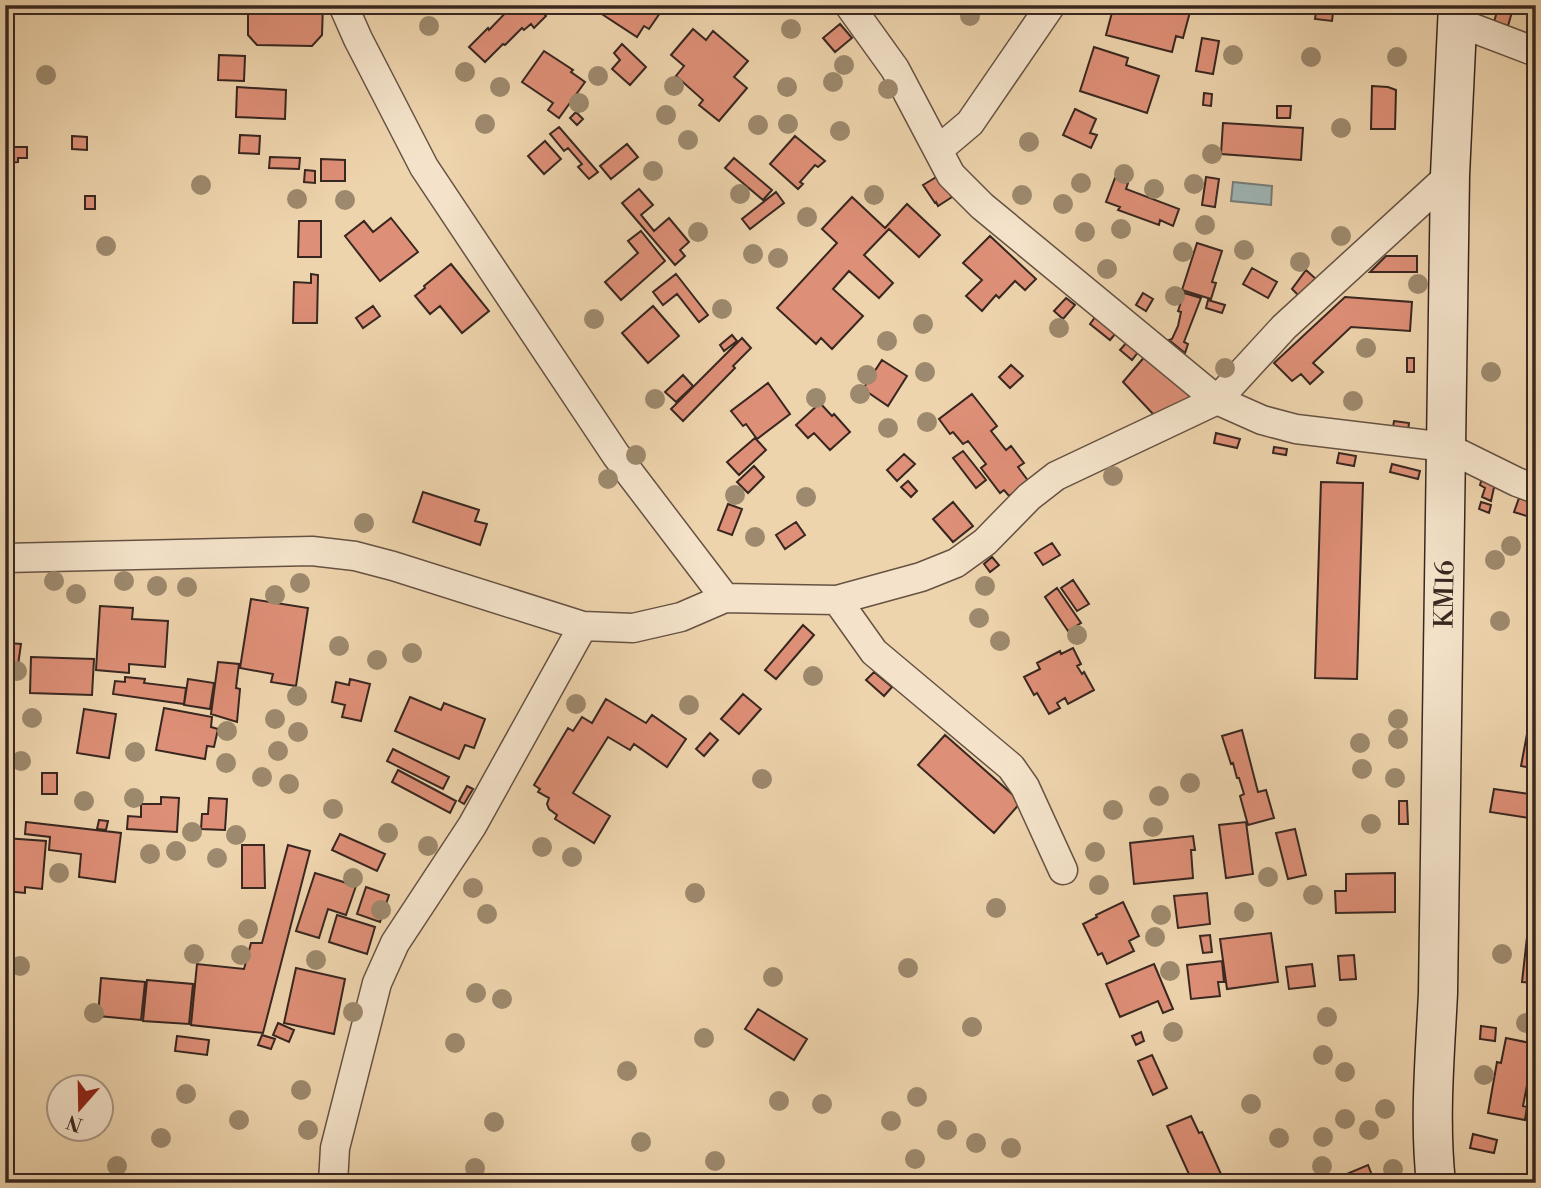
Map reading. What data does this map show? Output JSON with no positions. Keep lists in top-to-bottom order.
{
  "streets": {
    "street": ["KM16"]
  },
  "north": "bottom"
}
